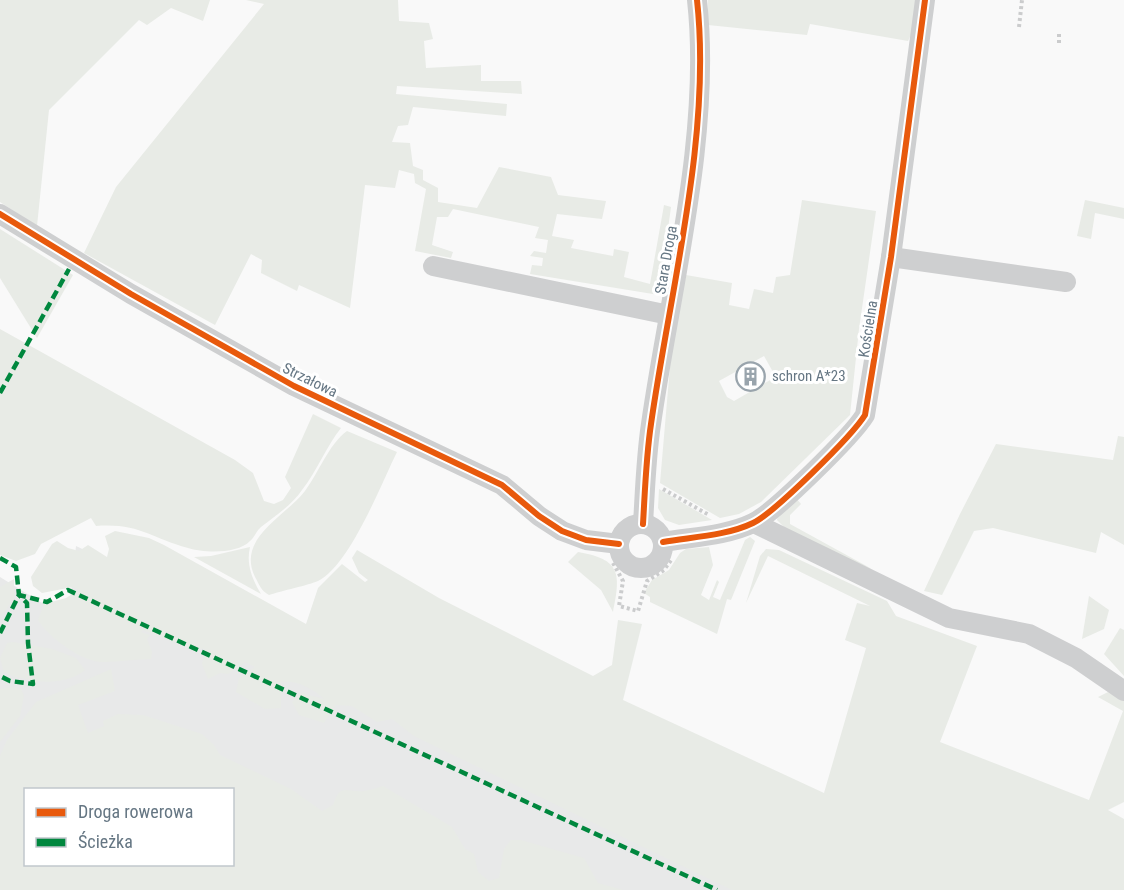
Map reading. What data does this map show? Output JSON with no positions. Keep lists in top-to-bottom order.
{
  "streets": {
    "street": ["Stara Droga", "Kościelna", "Strzałowa"]
  },
  "crossings": [
    ["Stara Droga", "Kościelna"],
    ["Stara Droga", "Strzałowa"],
    ["Kościelna", "Strzałowa"]
  ],
  "places": {
    "building": ["schron A*23"]
  },
  "legend": ["Droga rowerowa", "Ścieżka"]
}
